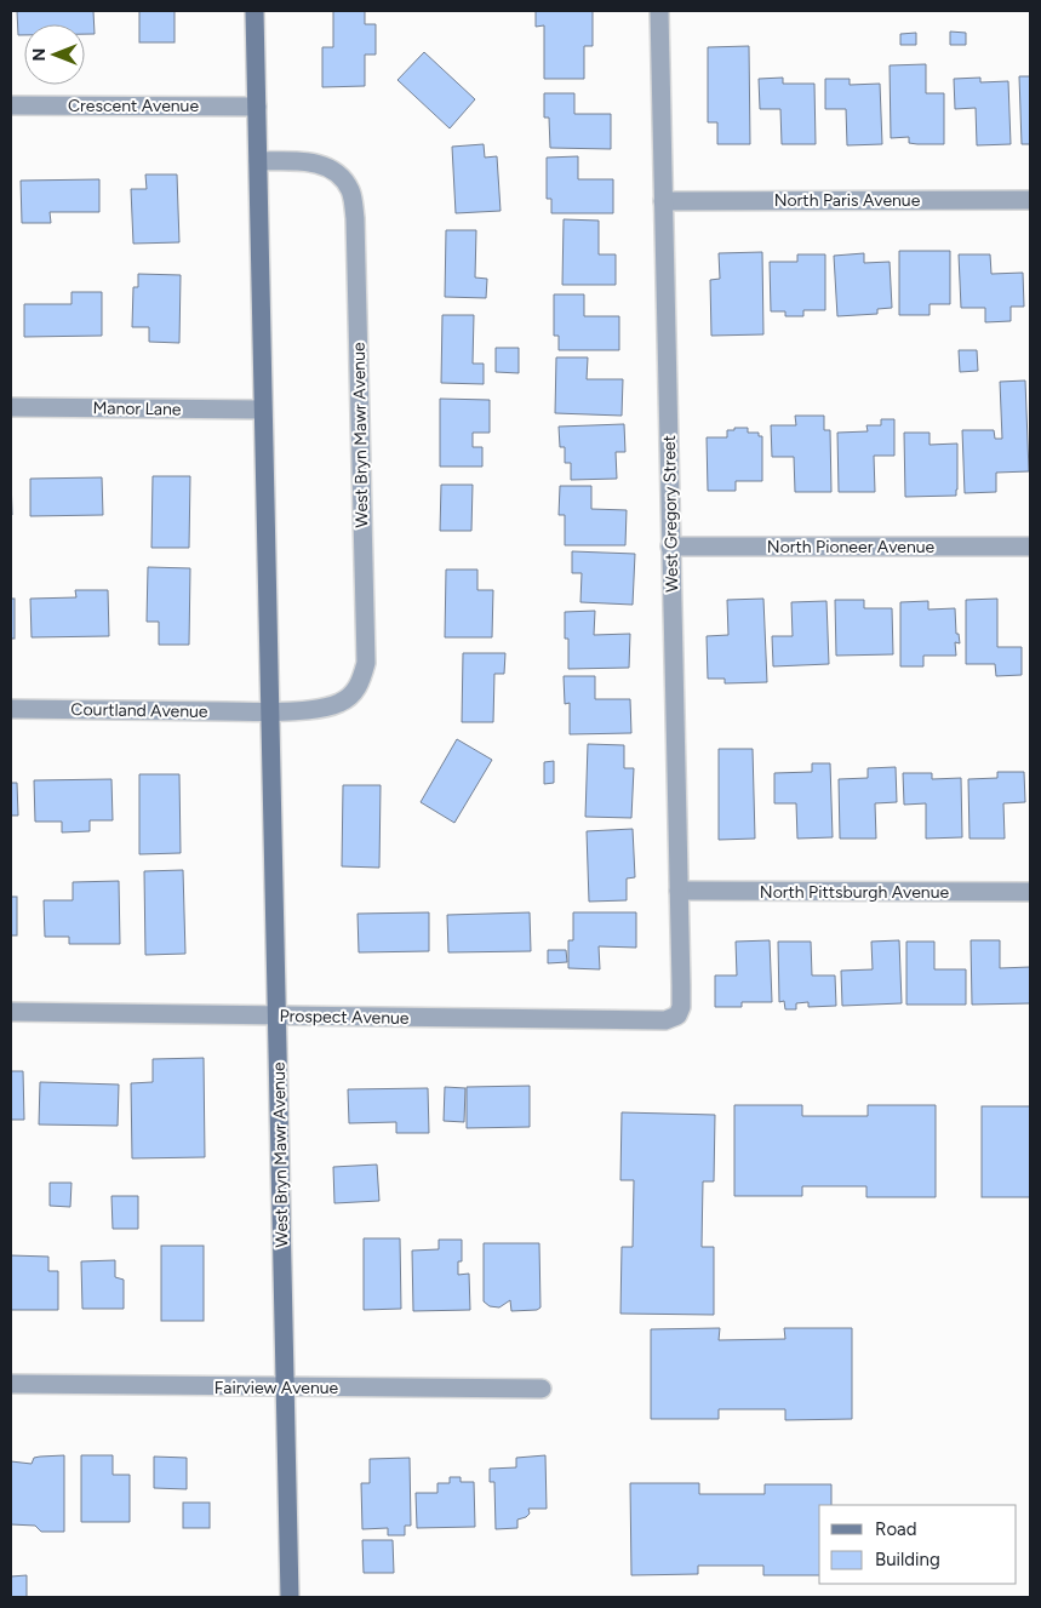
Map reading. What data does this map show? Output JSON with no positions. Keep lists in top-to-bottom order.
{
  "streets": {
    "street": [
      "Crescent Avenue",
      "North Paris Avenue",
      "Manor Lane",
      "West Bryn Mawr Avenue",
      "West Gregory Street",
      "North Pioneer Avenue",
      "Courtland Avenue",
      "North Pittsburgh Avenue",
      "Prospect Avenue",
      "Fairview Avenue"
    ]
  },
  "crossings": [
    ["Crescent Avenue", "West Bryn Mawr Avenue"],
    ["North Paris Avenue", "West Gregory Street"],
    ["Manor Lane", "West Bryn Mawr Avenue"],
    ["West Bryn Mawr Avenue", "Courtland Avenue"],
    ["West Bryn Mawr Avenue", "Prospect Avenue"],
    ["West Bryn Mawr Avenue", "Fairview Avenue"],
    ["West Gregory Street", "North Pioneer Avenue"],
    ["West Gregory Street", "North Pittsburgh Avenue"],
    ["West Gregory Street", "Prospect Avenue"]
  ],
  "legend": ["Road", "Building"],
  "north": "left"
}
